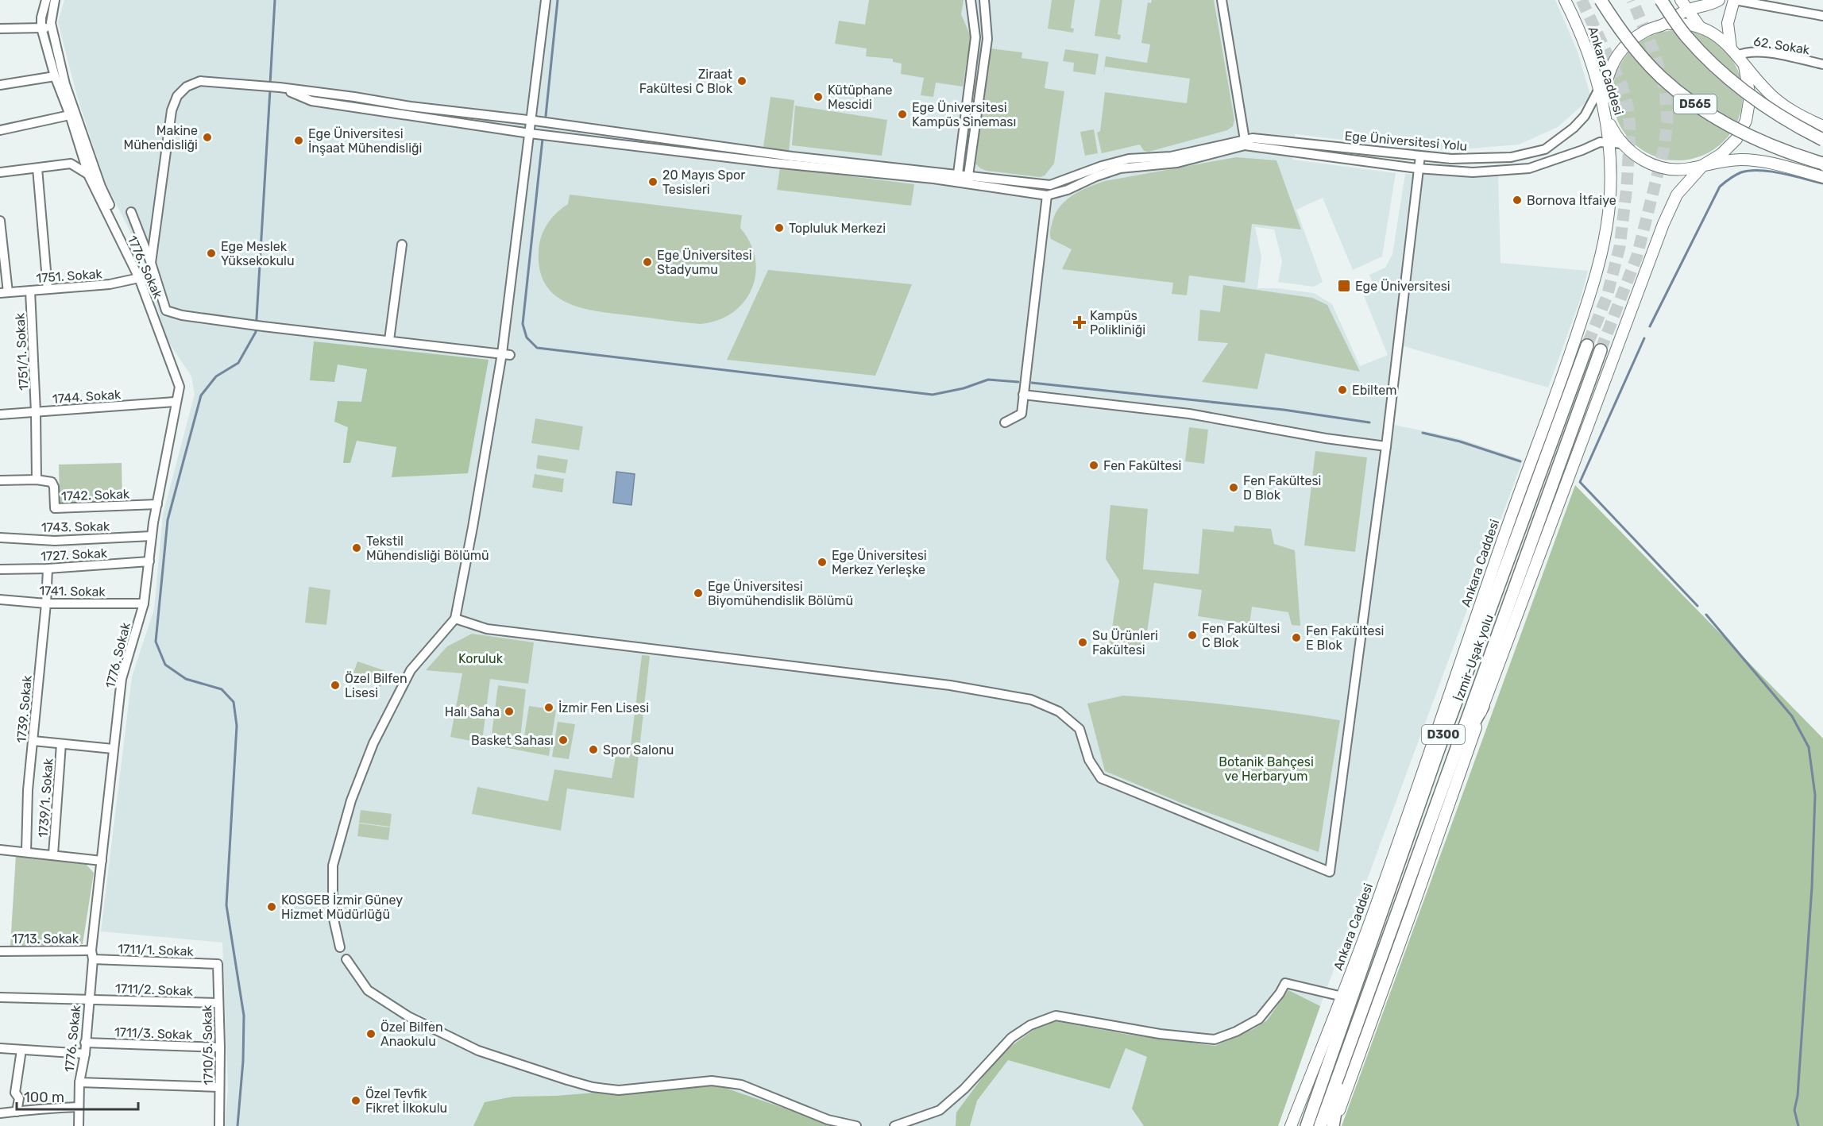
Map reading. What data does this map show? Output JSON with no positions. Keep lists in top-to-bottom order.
{
  "streets": {
    "highway": [
      "Ankara Caddesi",
      "D565",
      "İzmir-Uşak yolu",
      "D300"
    ],
    "street": [
      "62. Sokak",
      "Ege Üniversitesi Yolu",
      "1776. Sokak",
      "1751. Sokak",
      "1751/1. Sokak",
      "1744. Sokak",
      "1742. Sokak",
      "1743. Sokak",
      "1727. Sokak",
      "1741. Sokak",
      "1739. Sokak",
      "1739/1. Sokak",
      "1713. Sokak",
      "1711/1. Sokak",
      "1711/2. Sokak",
      "1711/3. Sokak",
      "1710/5. Sokak"
    ]
  },
  "crossings": [
    ["62. Sokak", "Ankara Caddesi"],
    ["62. Sokak", "Ege Üniversitesi Yolu"],
    ["Ankara Caddesi", "Ege Üniversitesi Yolu"],
    ["1776. Sokak", "1751. Sokak"],
    ["1776. Sokak", "1744. Sokak"],
    ["1776. Sokak", "1742. Sokak"],
    ["1776. Sokak", "1743. Sokak"],
    ["1776. Sokak", "1727. Sokak"],
    ["1776. Sokak", "1741. Sokak"],
    ["1776. Sokak", "1713. Sokak"],
    ["1776. Sokak", "1711/1. Sokak"],
    ["1776. Sokak", "1711/2. Sokak"],
    ["1776. Sokak", "1711/3. Sokak"],
    ["1751. Sokak", "1751/1. Sokak"],
    ["1751/1. Sokak", "1744. Sokak"],
    ["1751/1. Sokak", "1742. Sokak"],
    ["1727. Sokak", "1739. Sokak"],
    ["1741. Sokak", "1739. Sokak"],
    ["İzmir-Uşak yolu", "D300"],
    ["1713. Sokak", "1711/1. Sokak"],
    ["1711/1. Sokak", "1710/5. Sokak"],
    ["1711/2. Sokak", "1710/5. Sokak"],
    ["1711/3. Sokak", "1710/5. Sokak"]
  ],
  "parks": ["Koruluk", "Botanik Bahçesi ve Herbaryum"],
  "places": {
    "other": [
      "Ziraat Fakültesi C Blok",
      "Kütüphane Mescidi",
      "Ege Üniversitesi Kampüs Sineması",
      "Makine Mühendisliği",
      "Ege Üniversitesi İnşaat Mühendisliği",
      "20 Mayıs Spor Tesisleri",
      "Bornova İtfaiye",
      "Topluluk Merkezi",
      "Ege Meslek Yüksekokulu",
      "Ege Üniversitesi Stadyumu",
      "Ebiltem",
      "Fen Fakültesi",
      "Fen Fakültesi D Blok",
      "Tekstil Mühendisliği Bölümü",
      "Ege Üniversitesi Merkez Yerleşke",
      "Ege Üniversitesi Biyomühendislik Bölümü",
      "Fen Fakültesi C Blok",
      "Fen Fakültesi E Blok",
      "Su Ürünleri Fakültesi",
      "Özel Bilfen Lisesi",
      "İzmir Fen Lisesi",
      "Halı Saha",
      "Basket Sahası",
      "Spor Salonu",
      "KOSGEB İzmir Güney Hizmet Müdürlüğü",
      "Özel Bilfen Anaokulu",
      "Özel Tevfik Fikret İlkokulu"
    ],
    "transit": ["Ege Üniversitesi"],
    "health": ["Kampüs Polikliniği"]
  },
  "scale_bar": "100 m"
}
